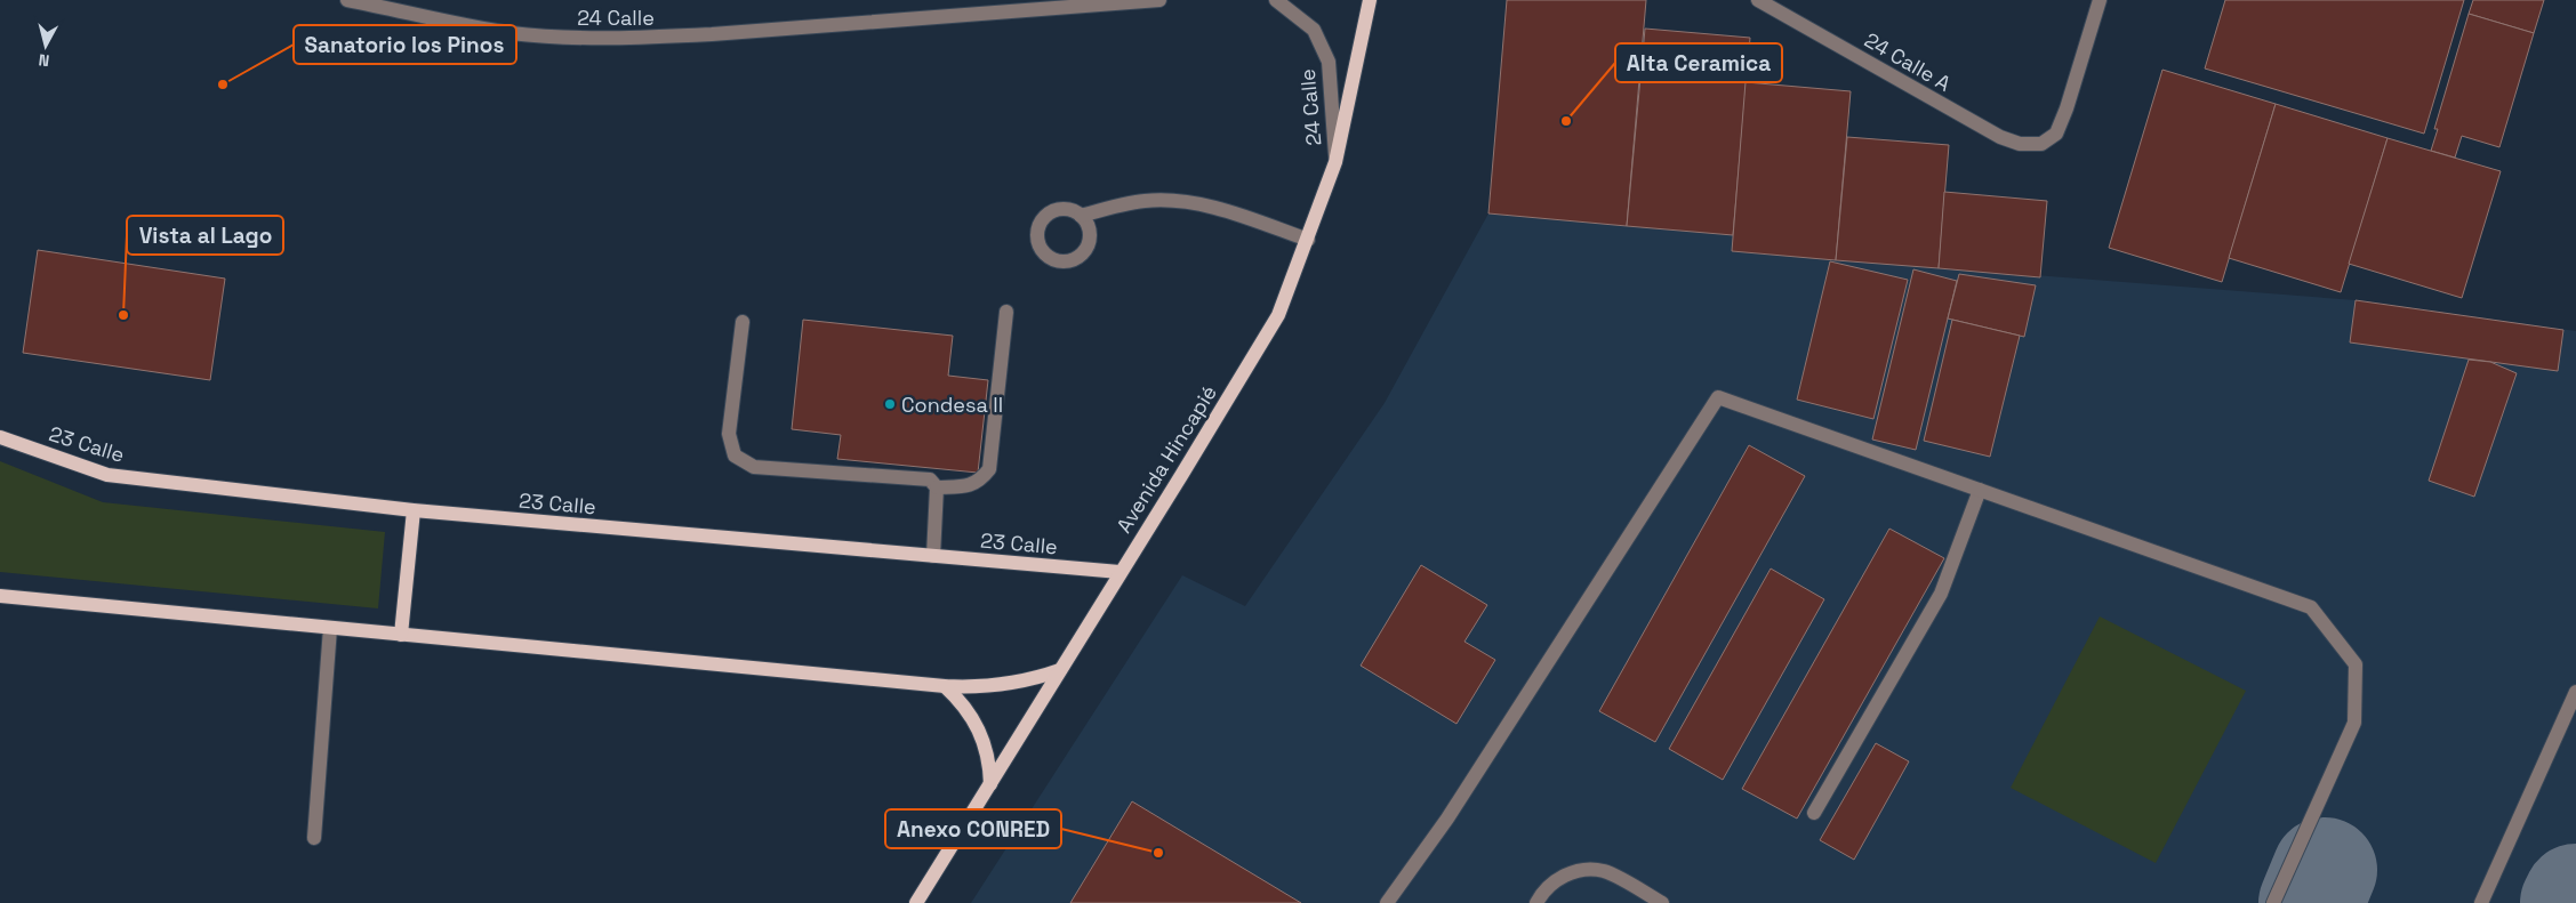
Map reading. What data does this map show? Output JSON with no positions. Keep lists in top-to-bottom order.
{
  "streets": {
    "main road": ["23 Calle", "Avenida Hincapié"],
    "street": ["24 Calle", "24 Calle A"]
  },
  "crossings": [
    ["24 Calle", "Avenida Hincapié"],
    ["23 Calle", "Avenida Hincapié"]
  ],
  "places": [
    "Sanatorio los Pinos",
    "Alta Ceramica",
    "Vista al Lago",
    "Condesa II",
    "Anexo CONRED"
  ],
  "north": "bottom"
}
